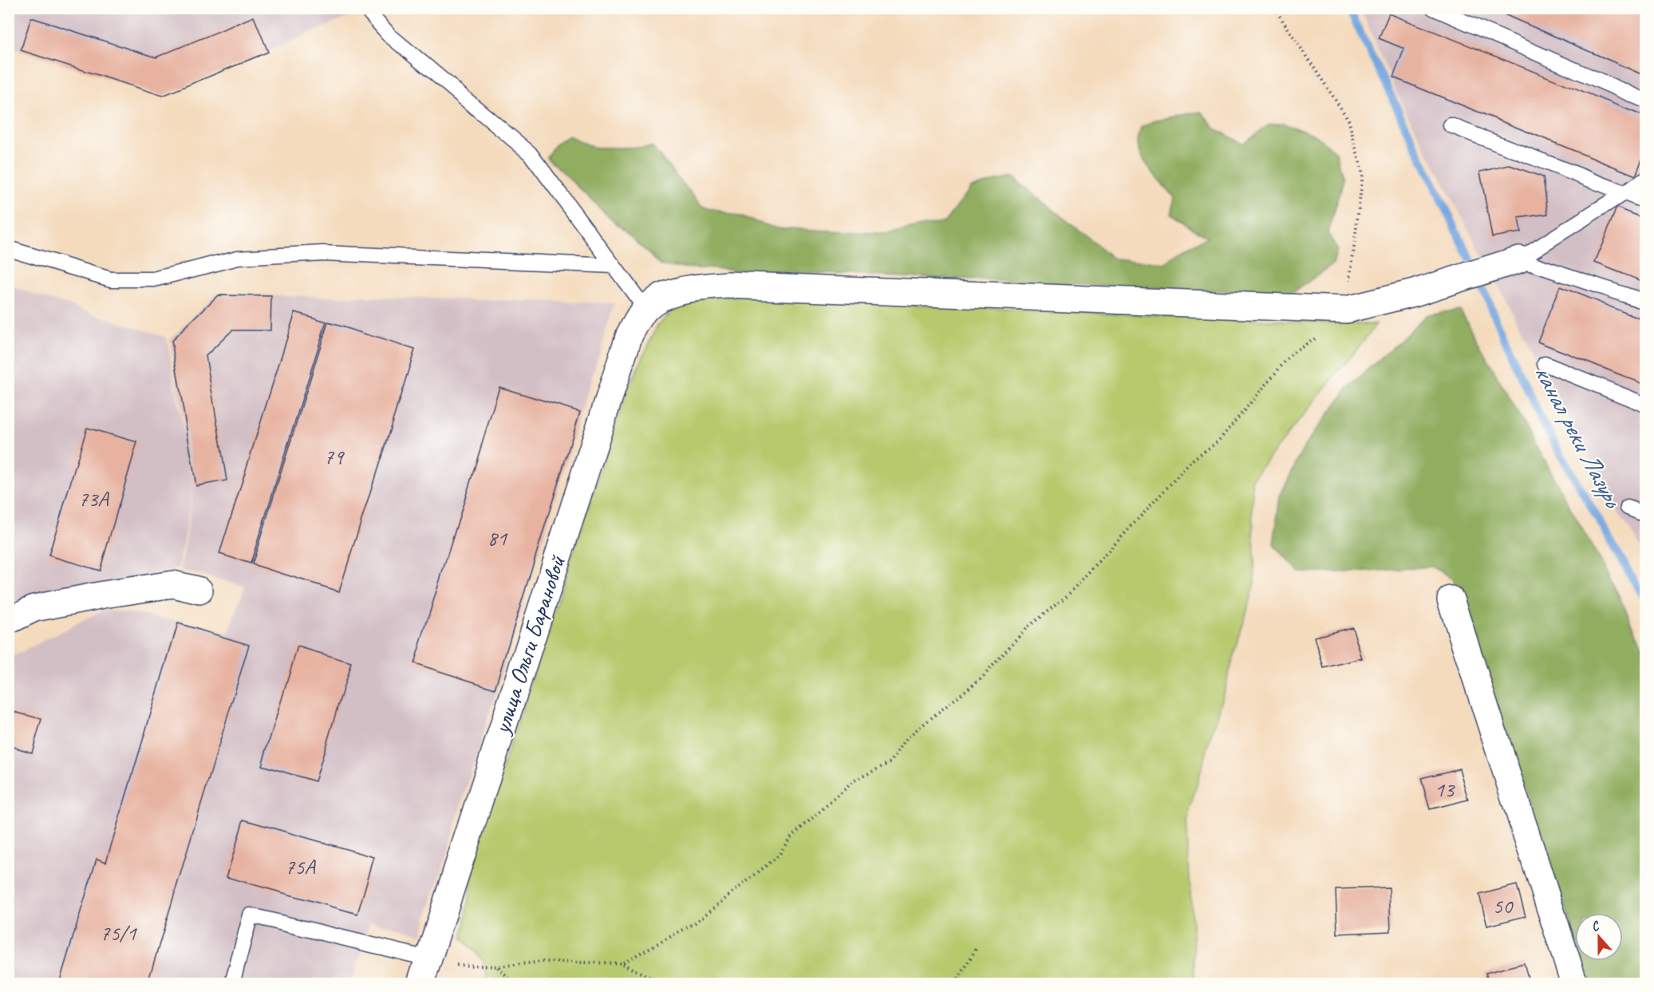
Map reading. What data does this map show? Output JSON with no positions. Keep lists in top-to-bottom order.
{
  "streets": {
    "street": ["улица Ольги Барановой"]
  },
  "water": ["канал реки Лазурь"],
  "house_numbers": [
    "79",
    "73А",
    "81",
    "13",
    "75А",
    "50",
    "75/1"
  ],
  "north": "top"
}
